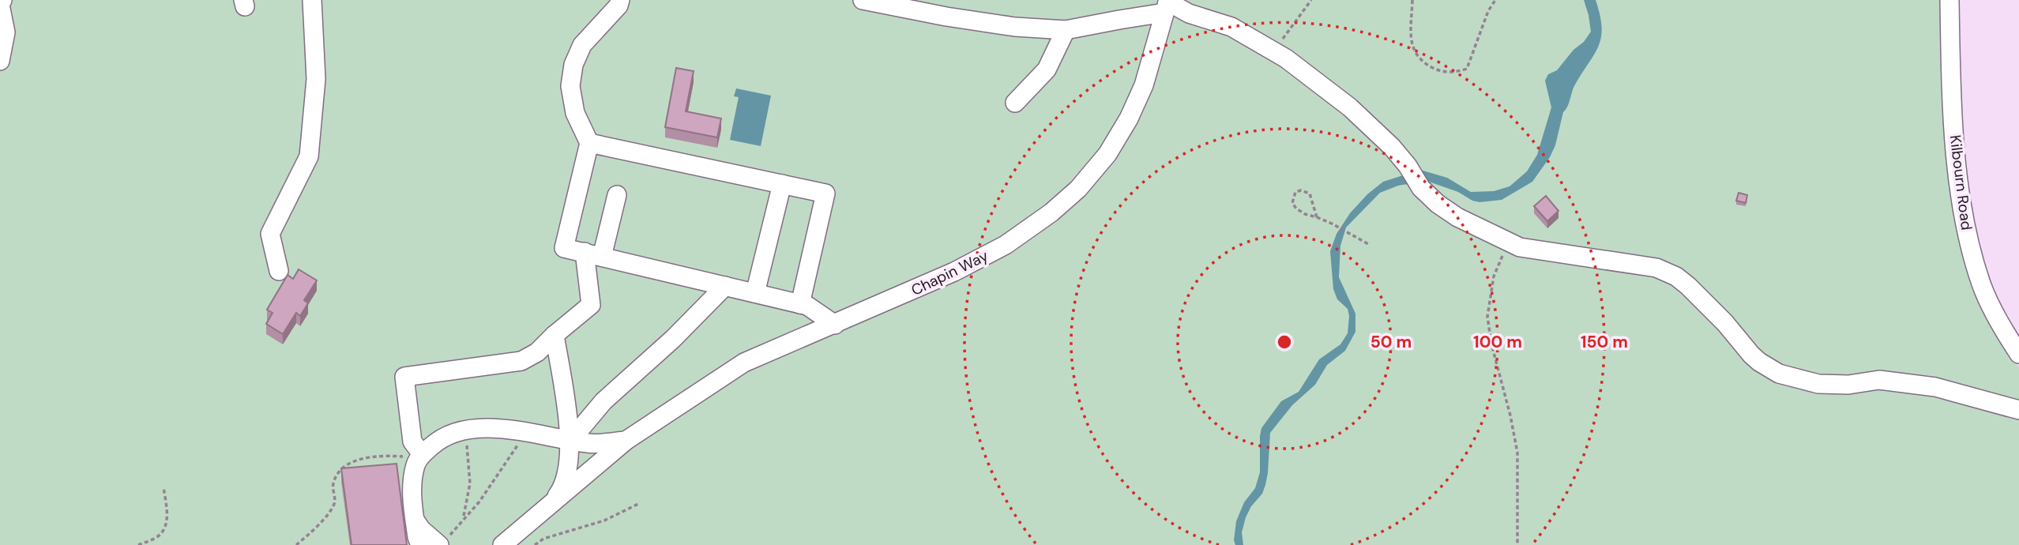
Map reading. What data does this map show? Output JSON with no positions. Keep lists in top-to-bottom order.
{
  "streets": {
    "street": ["Kilbourn Road", "Chapin Way"]
  },
  "rings": ["50 m", "100 m", "150 m"]
}
